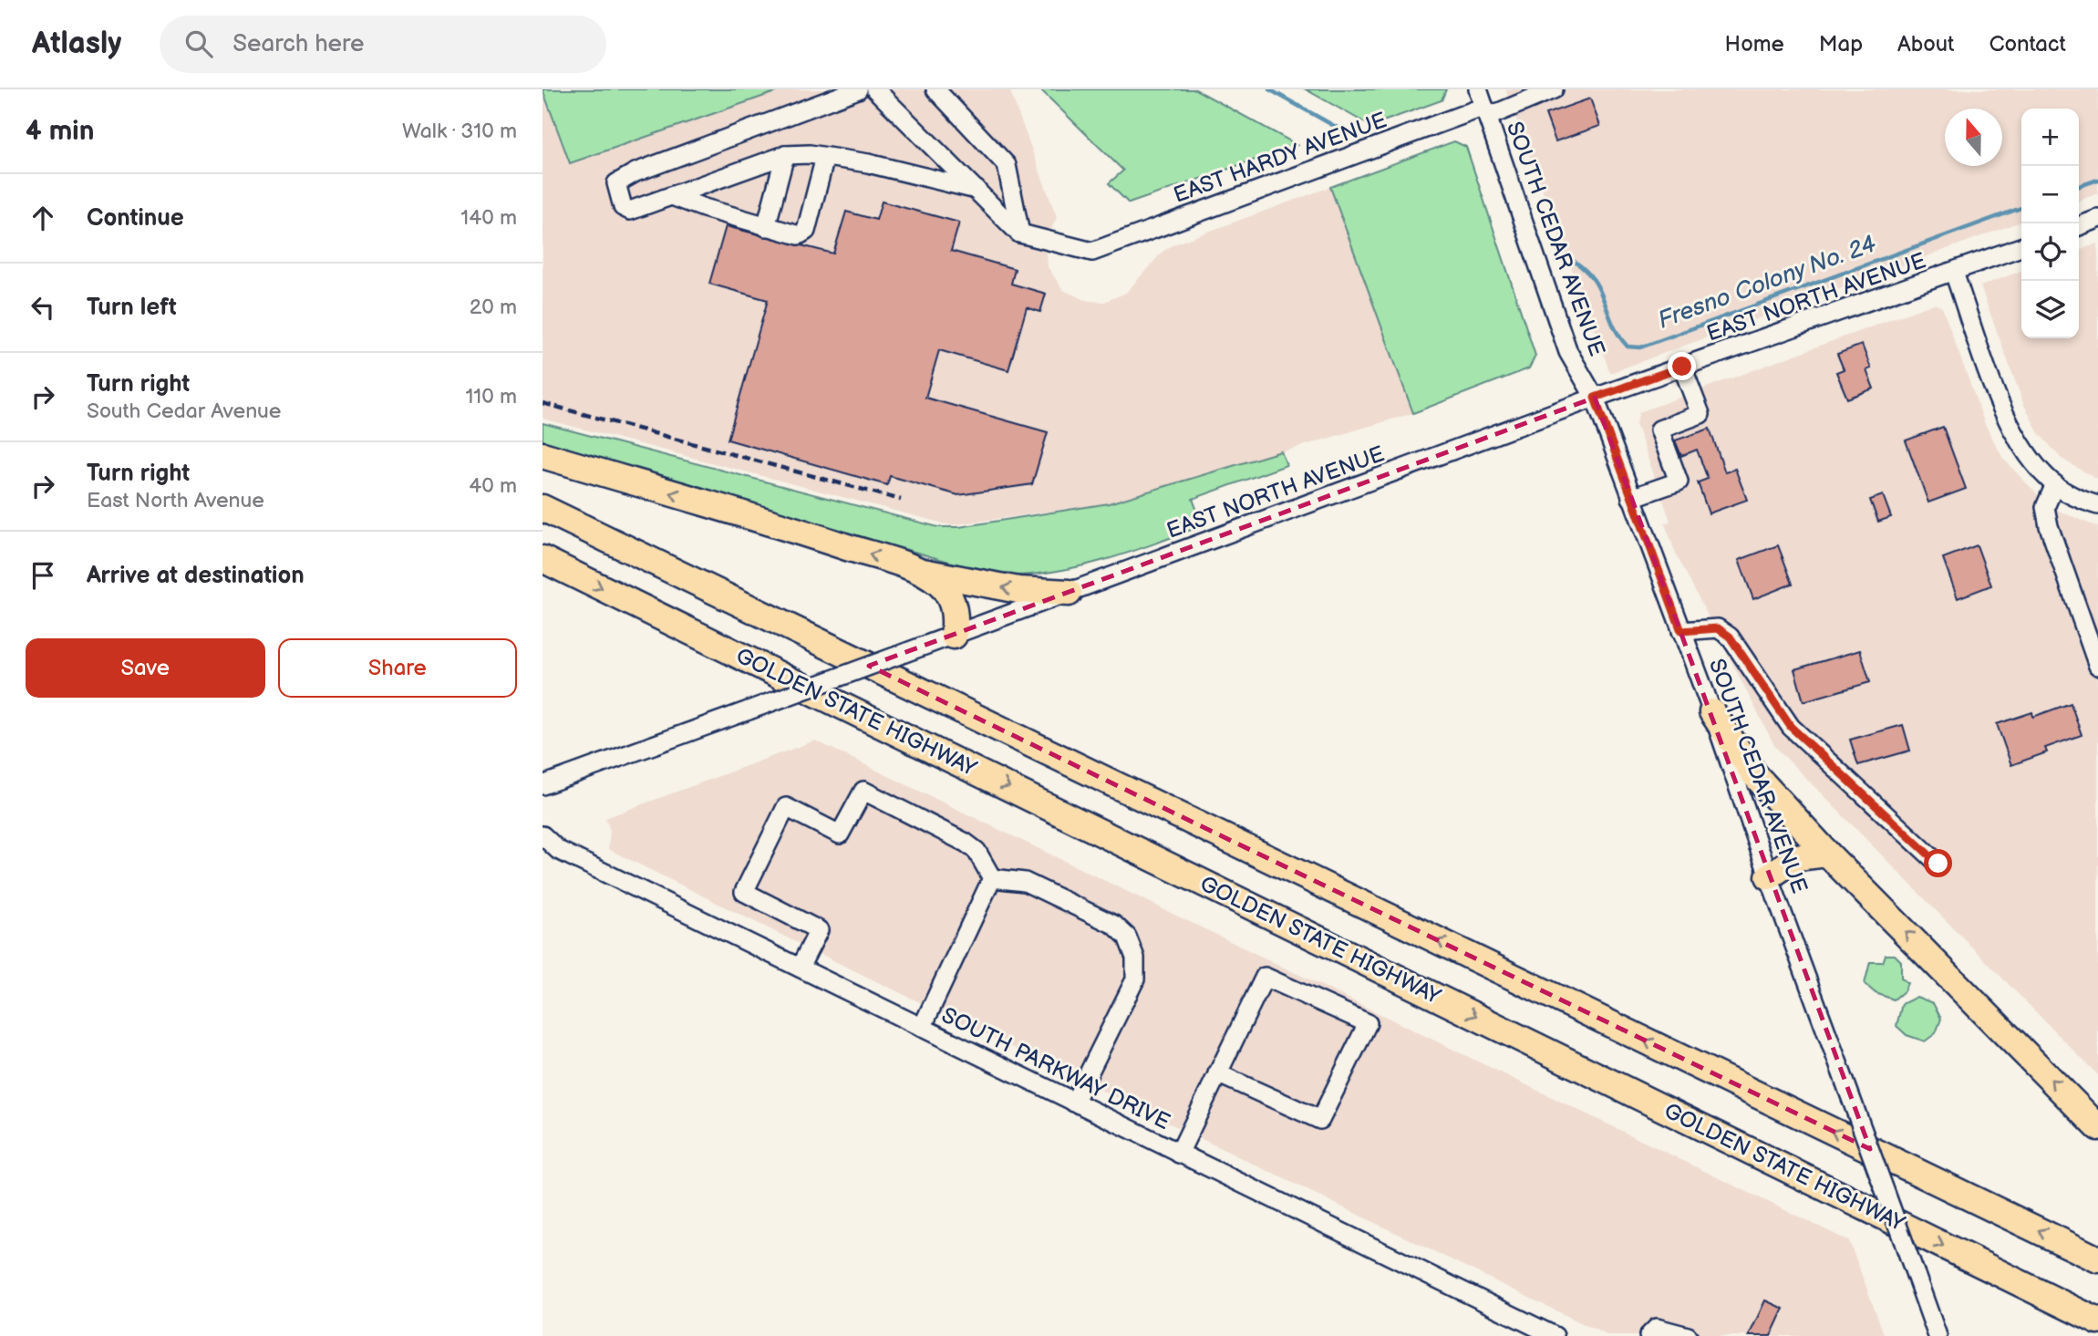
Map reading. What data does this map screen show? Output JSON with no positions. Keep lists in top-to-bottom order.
{
  "streets": {
    "highway": ["GOLDEN STATE HIGHWAY"],
    "street": [
      "EAST HARDY AVENUE",
      "SOUTH CEDAR AVENUE",
      "EAST NORTH AVENUE",
      "SOUTH PARKWAY DRIVE"
    ]
  },
  "crossings": [
    ["EAST HARDY AVENUE", "SOUTH CEDAR AVENUE"],
    ["SOUTH CEDAR AVENUE", "EAST NORTH AVENUE"]
  ],
  "water": ["Fresno Colony No. 24"],
  "north": "top",
  "page": {
    "header": "Atlasly",
    "search": "Search here",
    "nav": [
      "Home",
      "Map",
      "About",
      "Contact"
    ],
    "heading": ["4 min", "Walk · 310 m"],
    "map_buttons": ["+", "−"],
    "list": [
      ["Continue", "140 m"],
      ["Turn left", "20 m"],
      ["Turn right", "South Cedar Avenue", "110 m"],
      ["Turn right", "East North Avenue", "40 m"],
      "Arrive at destination"
    ],
    "buttons": ["Save", "Share"]
  }
}
